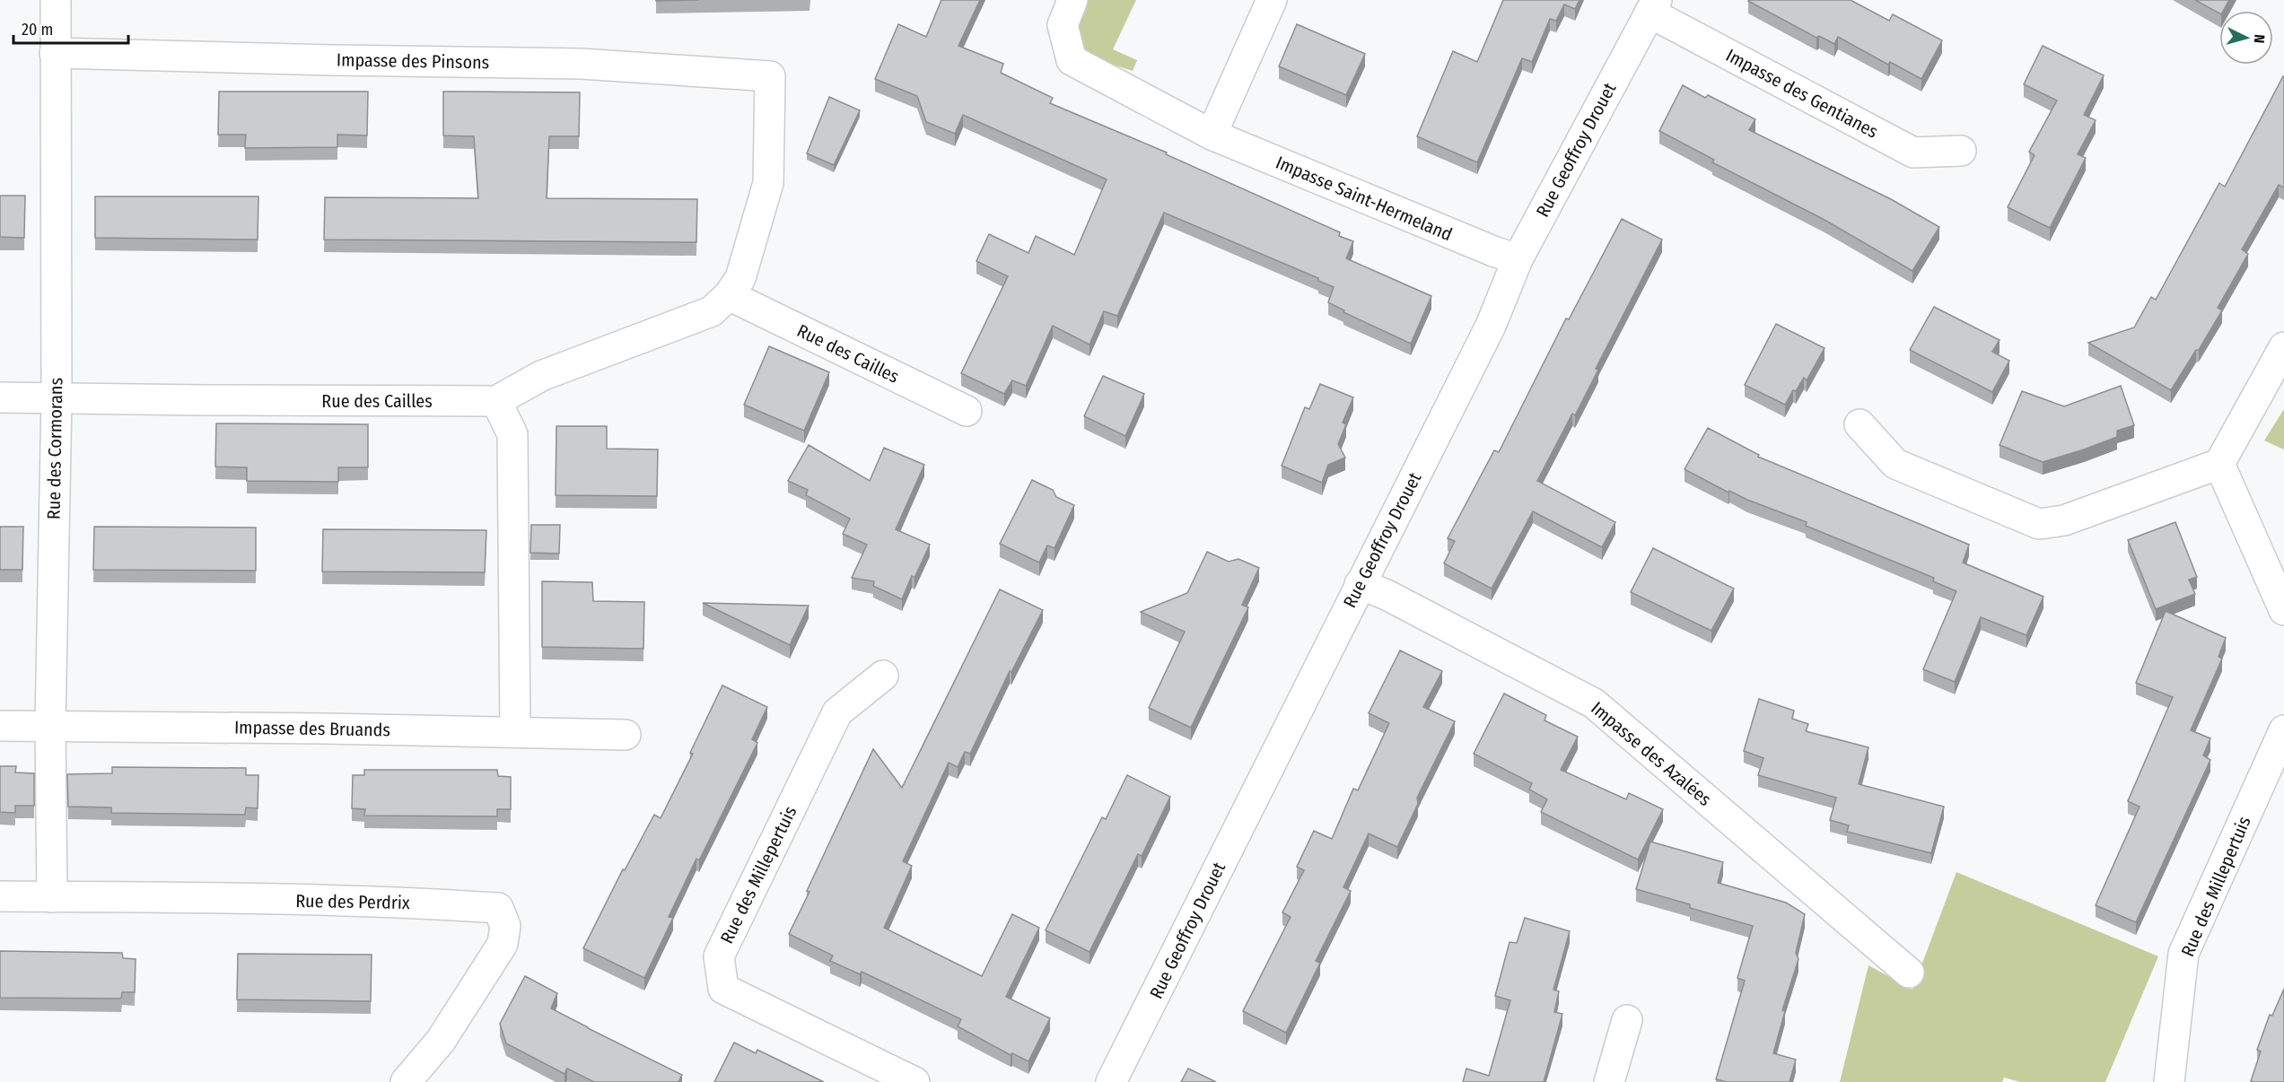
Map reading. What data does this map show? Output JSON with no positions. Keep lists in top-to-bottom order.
{
  "streets": {
    "street": [
      "Impasse des Pinsons",
      "Impasse des Gentianes",
      "Rue Geoffroy Drouet",
      "Impasse Saint-Hermeland",
      "Rue des Cailles",
      "Rue des Cormorans",
      "Impasse des Bruands",
      "Impasse des Azalées",
      "Rue des Millepertuis",
      "Rue des Perdrix"
    ]
  },
  "crossings": [
    ["Impasse des Pinsons", "Rue des Cailles"],
    ["Impasse des Pinsons", "Rue des Cormorans"],
    ["Impasse des Gentianes", "Rue Geoffroy Drouet"],
    ["Rue Geoffroy Drouet", "Impasse Saint-Hermeland"],
    ["Rue Geoffroy Drouet", "Impasse des Azalées"],
    ["Rue des Cailles", "Rue des Cormorans"],
    ["Rue des Cormorans", "Impasse des Bruands"],
    ["Rue des Cormorans", "Rue des Perdrix"]
  ],
  "scale_bar": "20 m",
  "north": "right"
}
